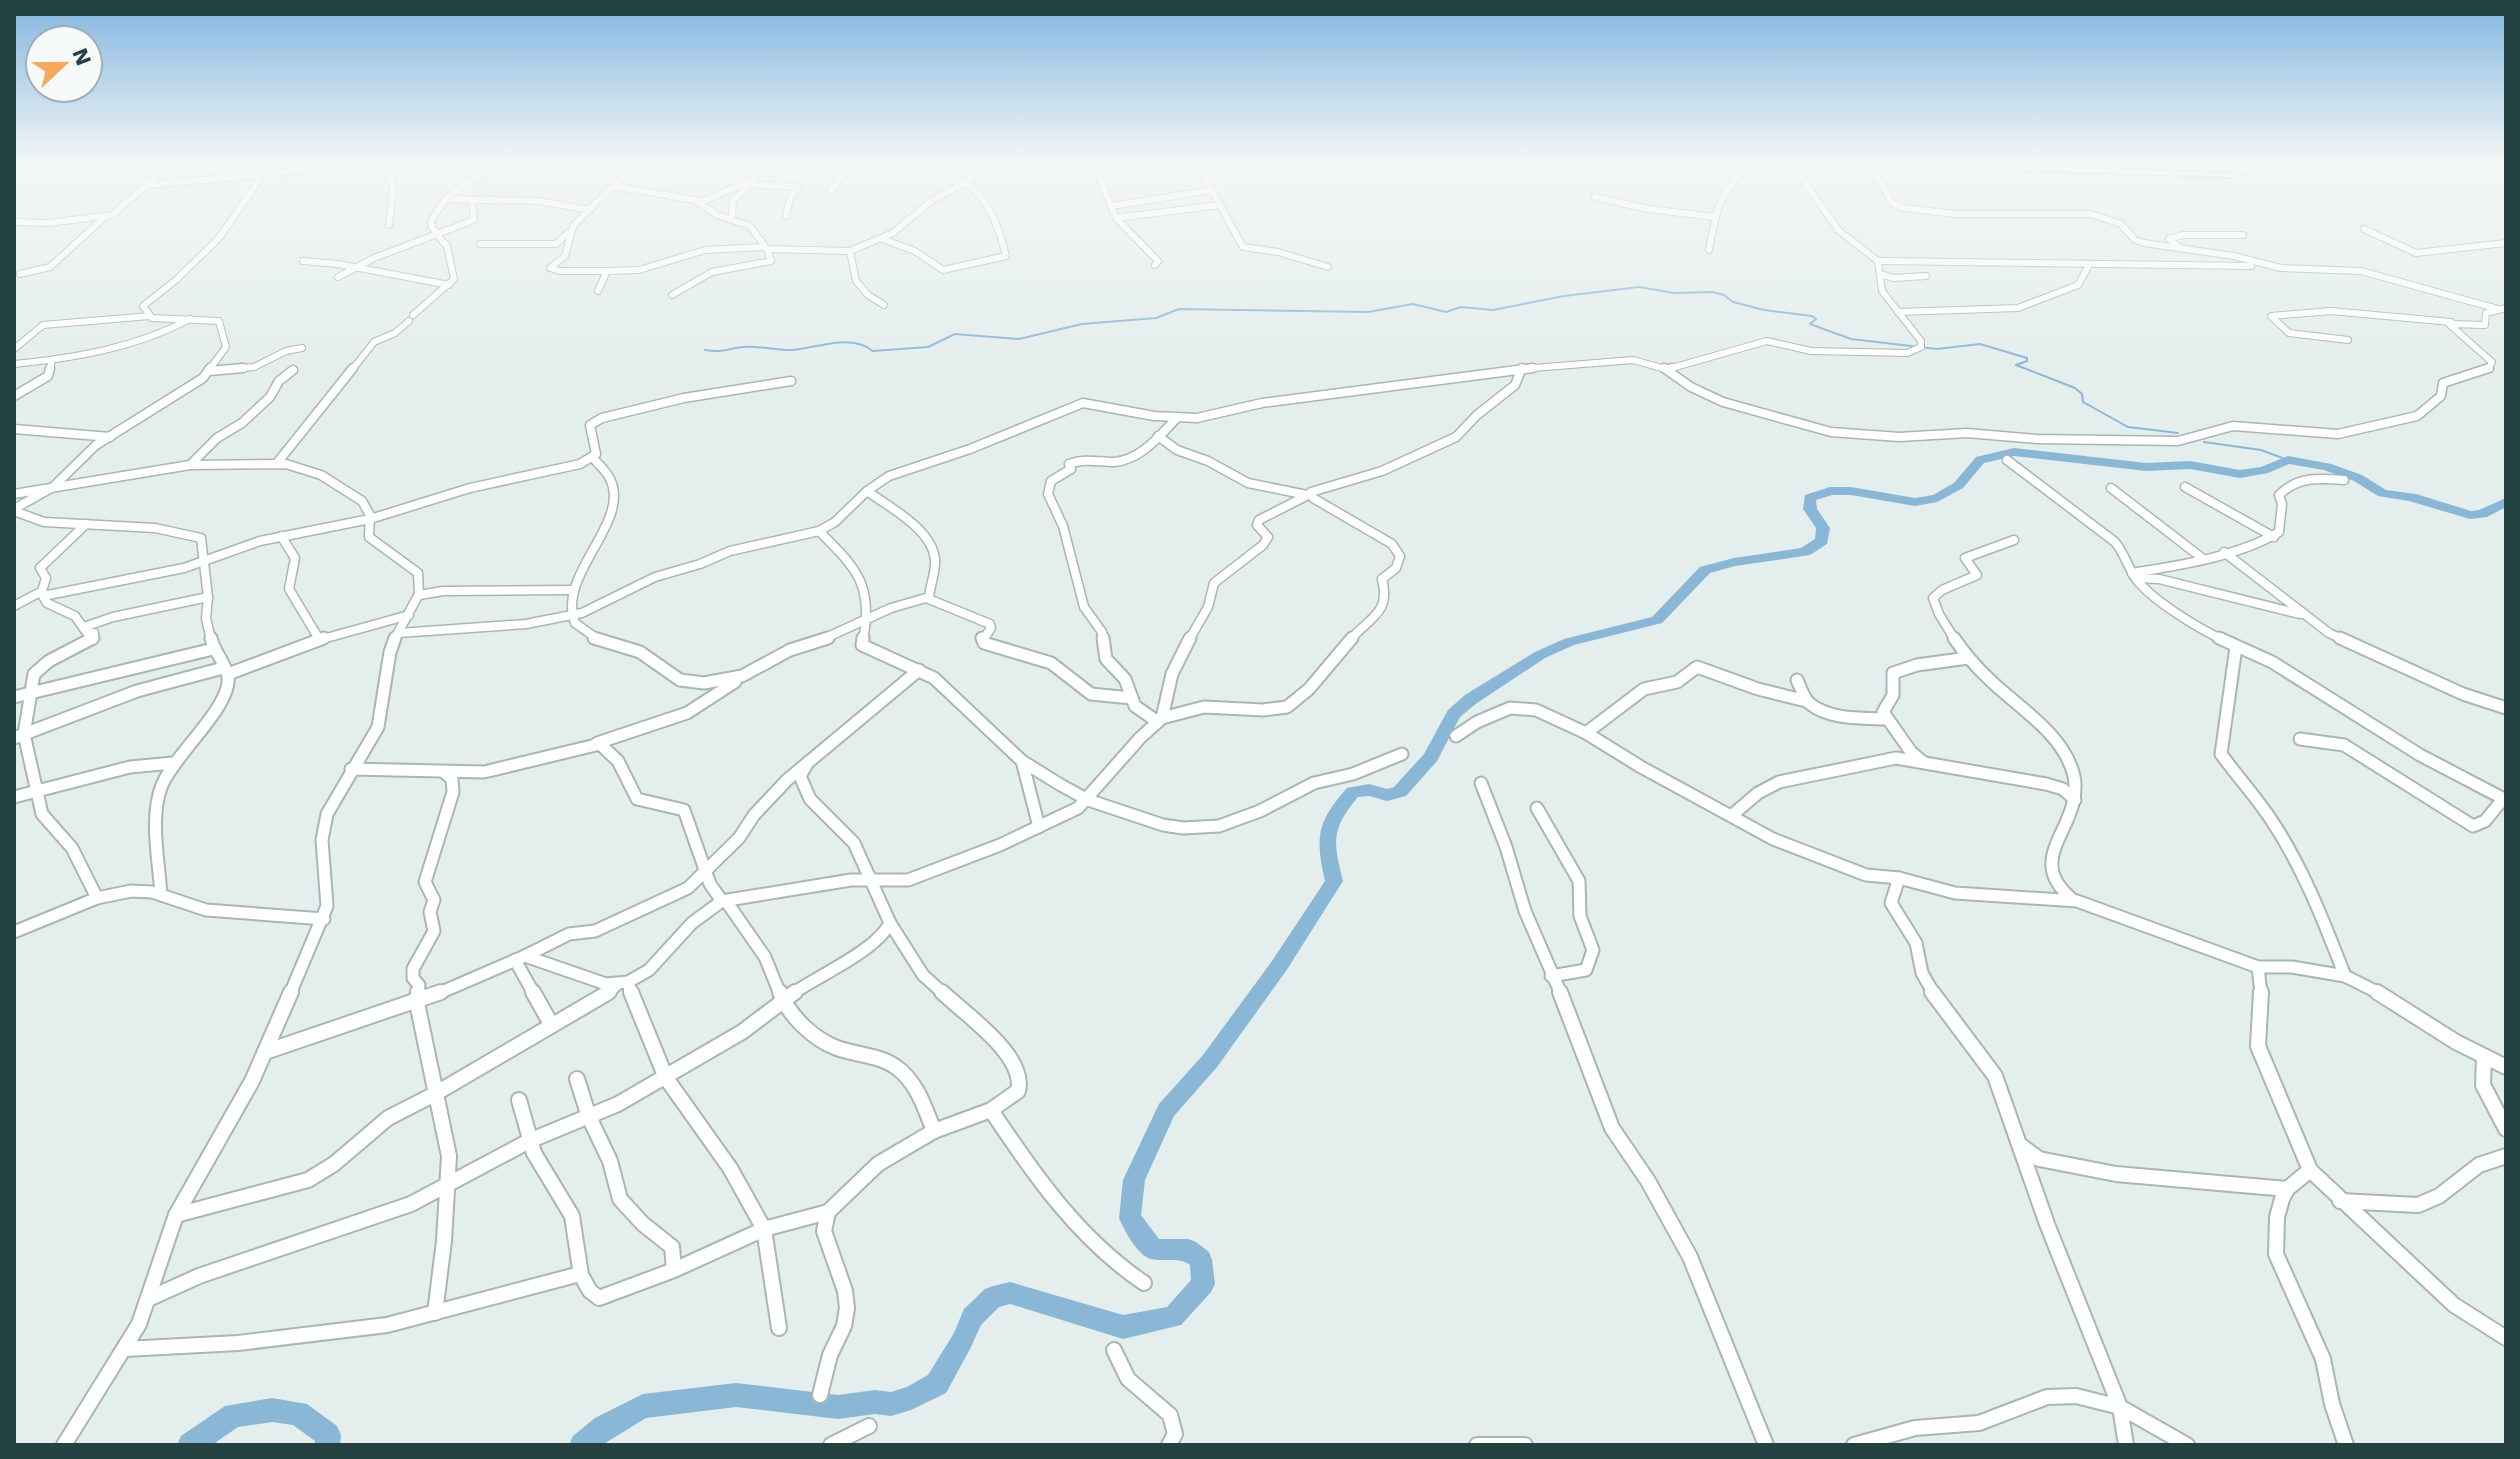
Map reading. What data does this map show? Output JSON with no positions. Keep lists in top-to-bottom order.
{
  "north": "right"
}
